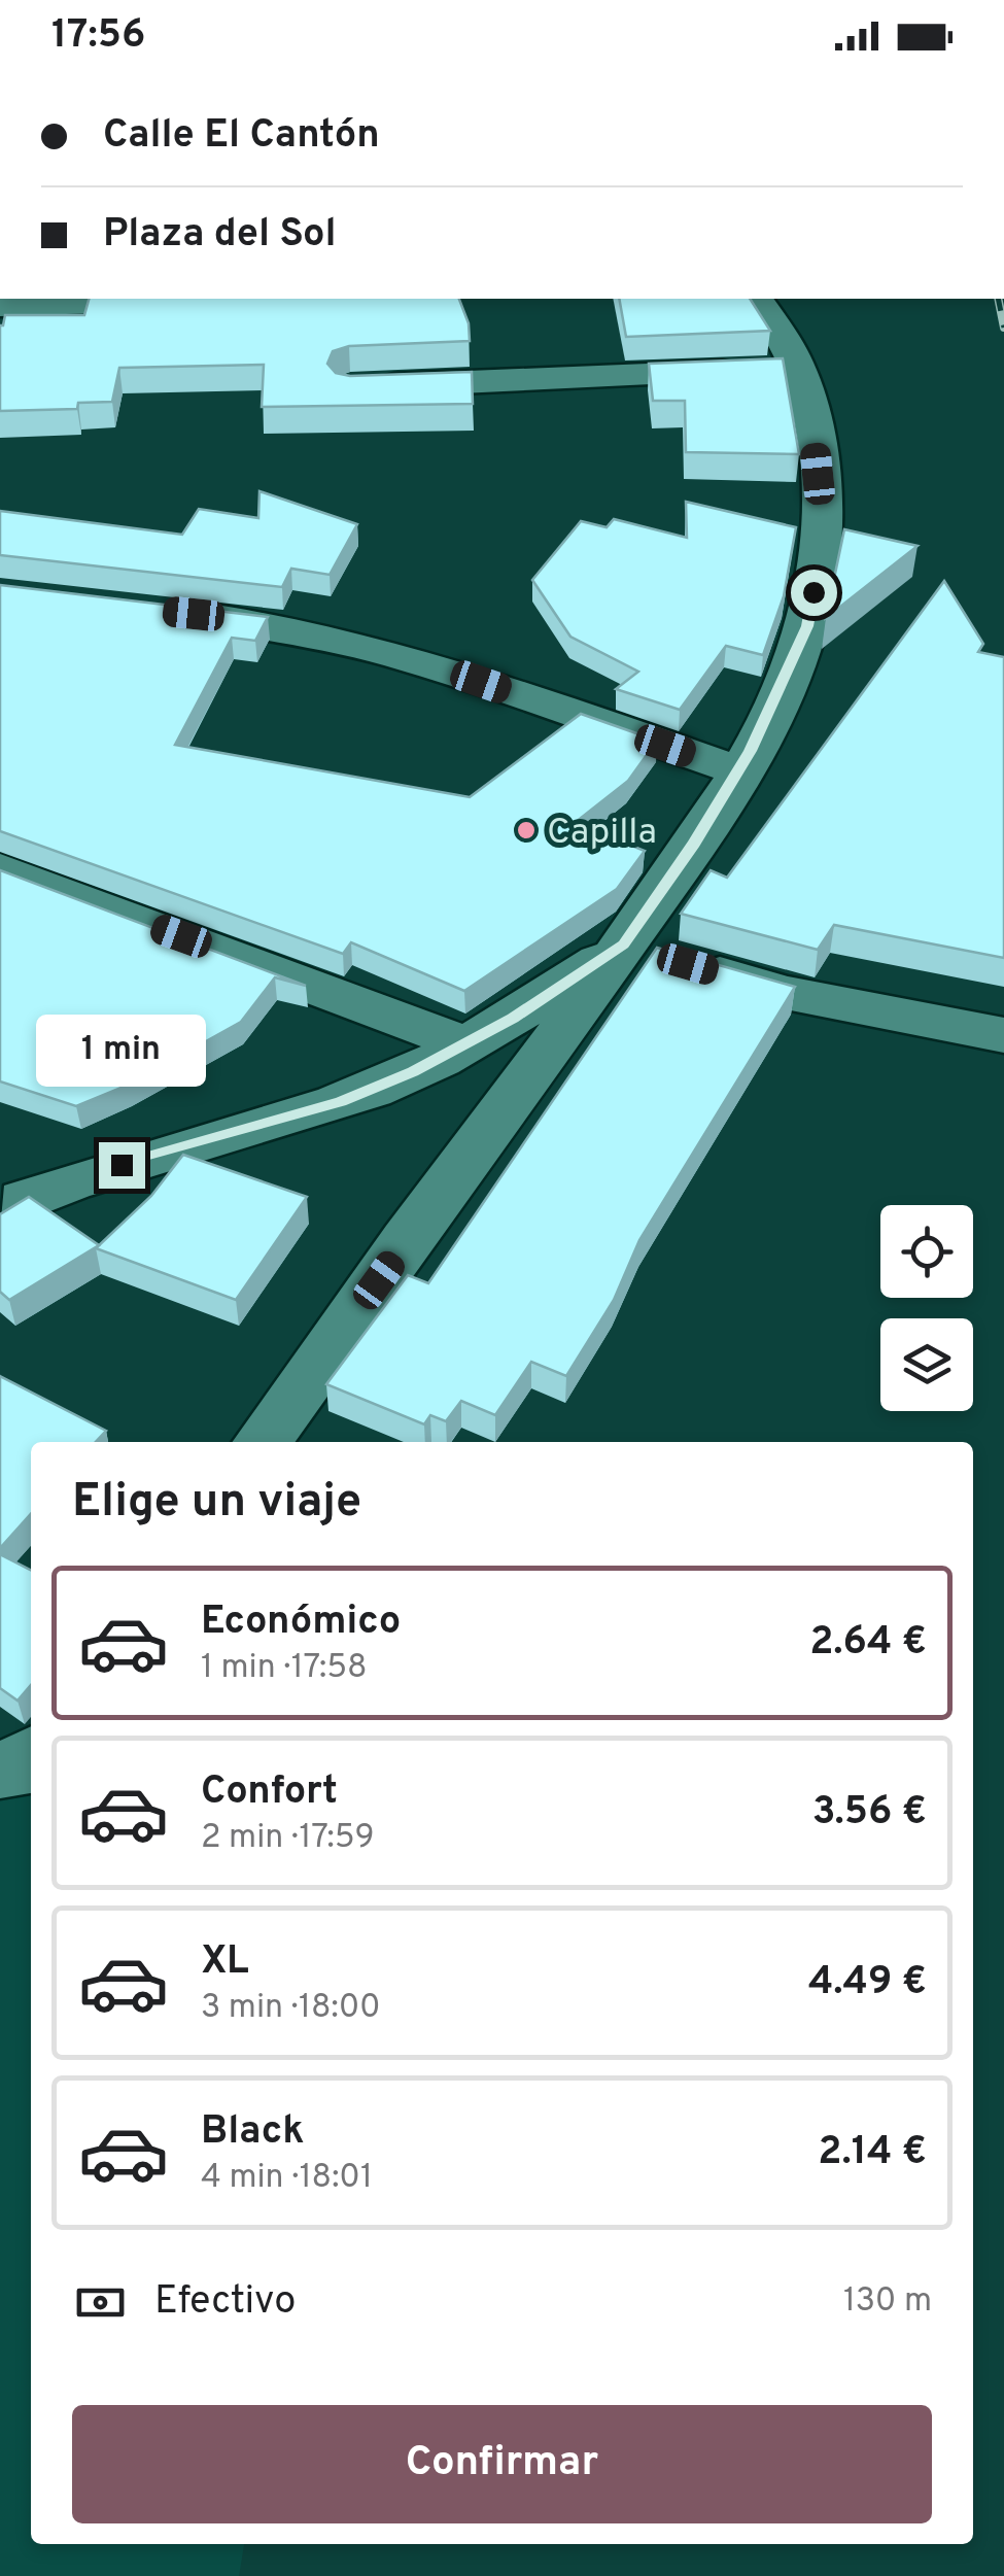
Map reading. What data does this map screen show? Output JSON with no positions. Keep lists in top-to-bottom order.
{
  "places": ["Capilla"],
  "page": {
    "status": "17:56",
    "banner": ["Calle El Cantón", "Plaza del Sol"],
    "bubble": "1 min",
    "heading": "Elige un viaje",
    "list": [
      {
        "name": "Económico",
        "note": "1 min · 17:58",
        "value": "2.64 €"
      },
      {
        "name": "Confort",
        "note": "2 min · 17:59",
        "value": "3.56 €"
      },
      {
        "name": "XL",
        "note": "3 min · 18:00",
        "value": "4.49 €"
      },
      {
        "name": "Black",
        "note": "4 min · 18:01",
        "value": "2.14 €"
      }
    ],
    "pay": ["Efectivo", "130 m"],
    "buttons": "Confirmar"
  }
}
